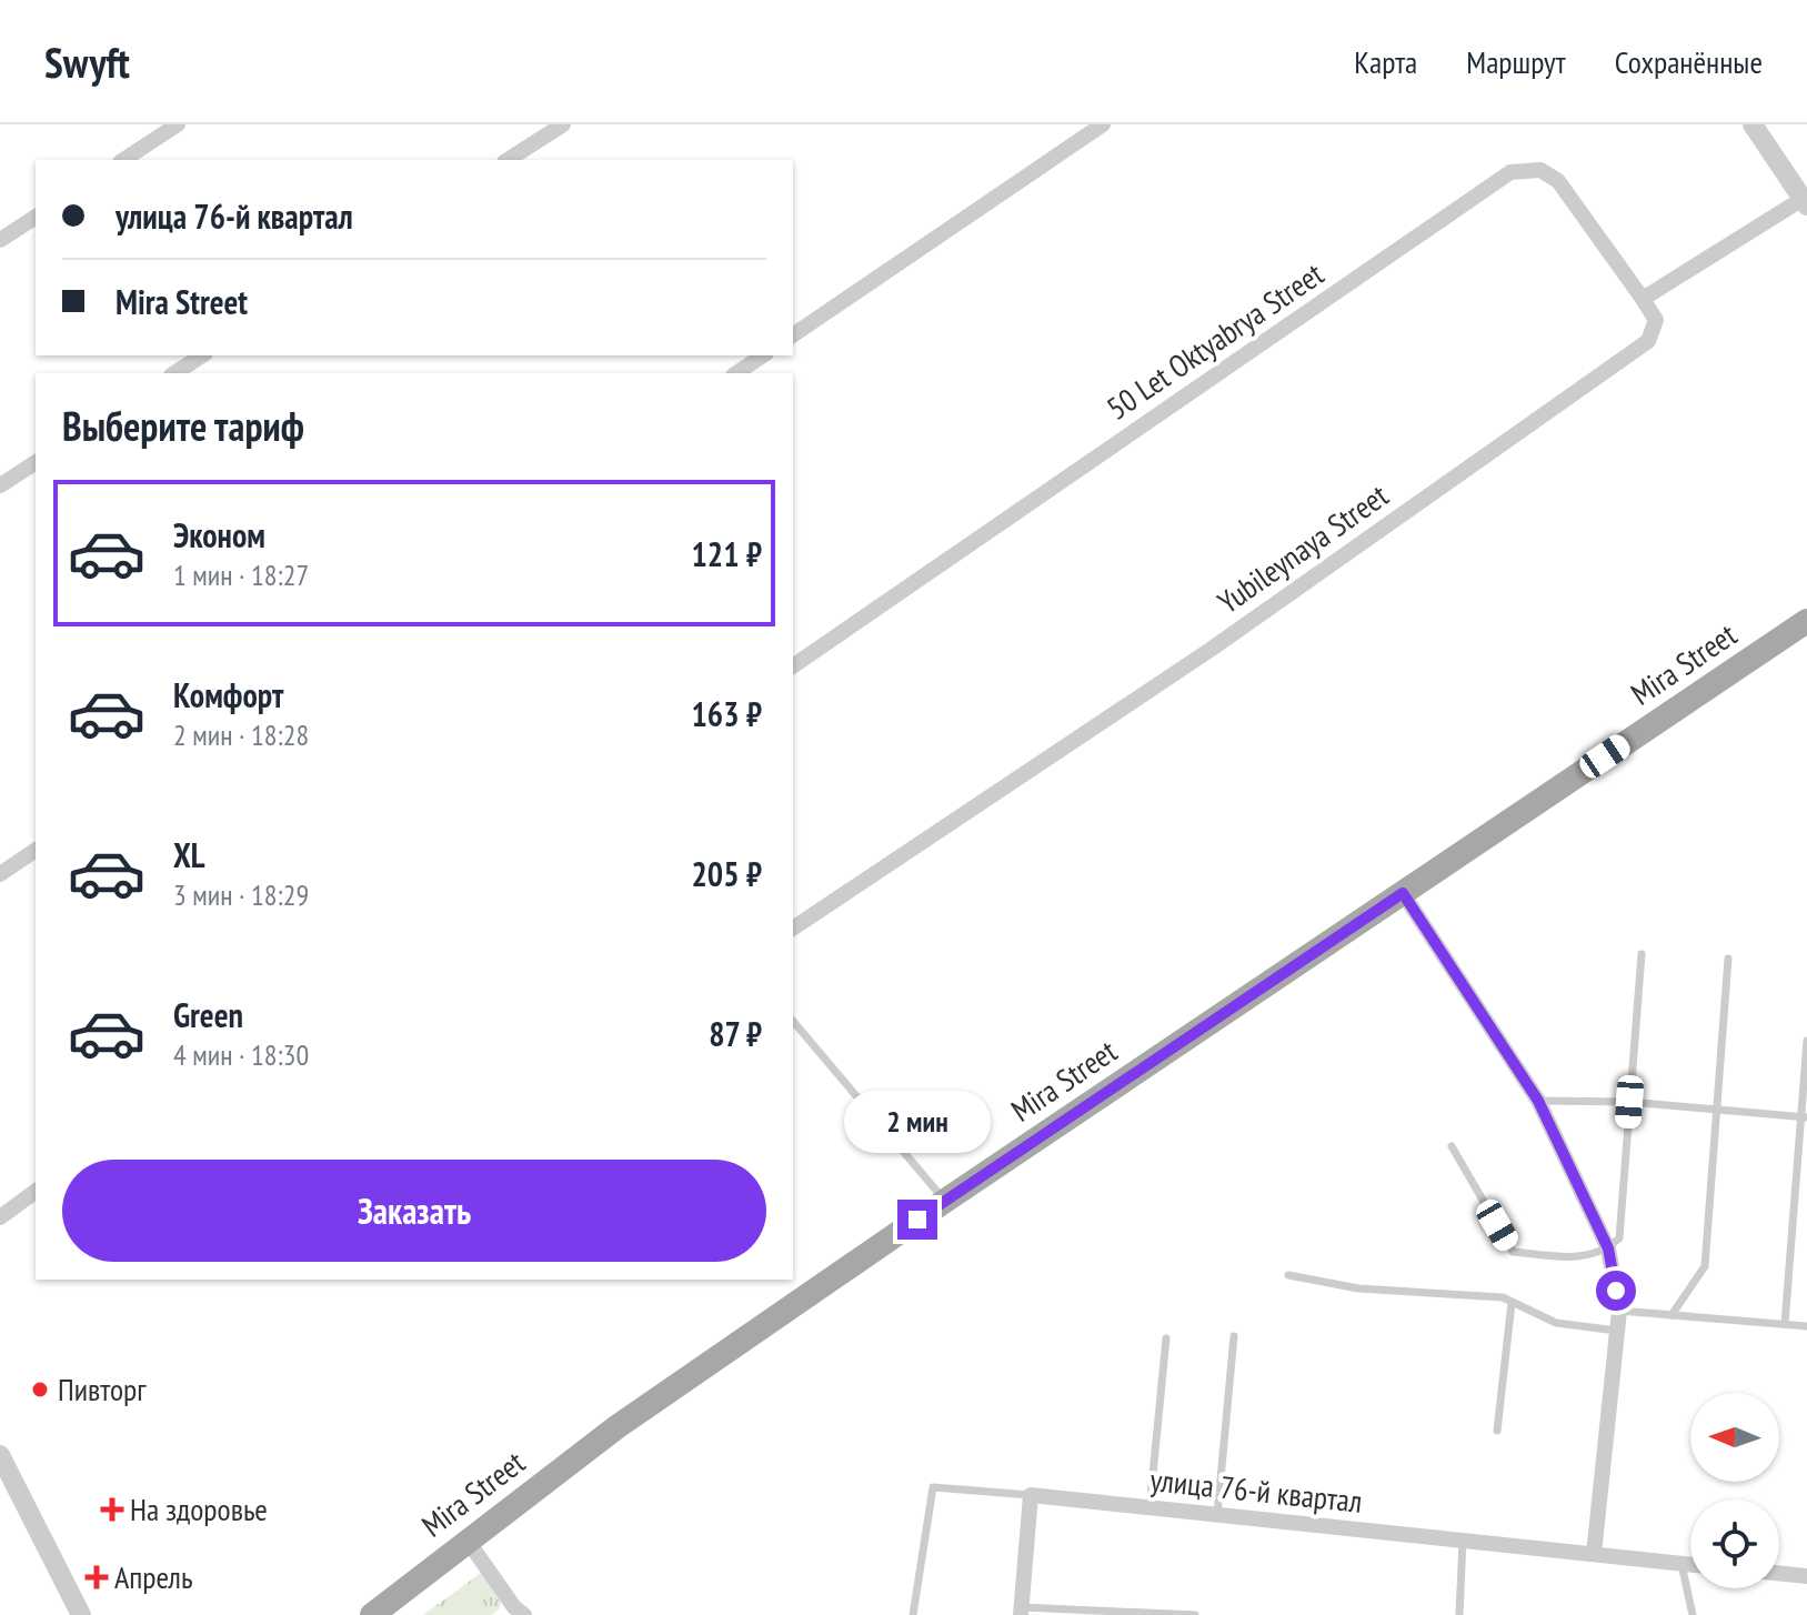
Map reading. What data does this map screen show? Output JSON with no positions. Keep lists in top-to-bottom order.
{
  "streets": {
    "main road": ["Mira Street"],
    "street": ["50 Let Oktyabrya Street", "Yubileynaya Street", "улица 76-й квартал"]
  },
  "crossings": [
    ["50 Let Oktyabrya Street", "Yubileynaya Street"]
  ],
  "places": {
    "other": ["Пивторг"],
    "health": ["На здоровье", "Апрель"]
  },
  "north": "left",
  "page": {
    "header": "Swyft",
    "nav": ["Карта", "Маршрут", "Сохранённые"],
    "banner": ["улица 76-й квартал", "Mira Street"],
    "heading": "Выберите тариф",
    "list": [
      {
        "name": "Эконом",
        "note": "1 мин · 18:27",
        "value": "121 ₽"
      },
      {
        "name": "Комфорт",
        "note": "2 мин · 18:28",
        "value": "163 ₽"
      },
      {
        "name": "XL",
        "note": "3 мин · 18:29",
        "value": "205 ₽"
      },
      {
        "name": "Green",
        "note": "4 мин · 18:30",
        "value": "87 ₽"
      }
    ],
    "bubble": "2 мин",
    "buttons": "Заказать"
  }
}
